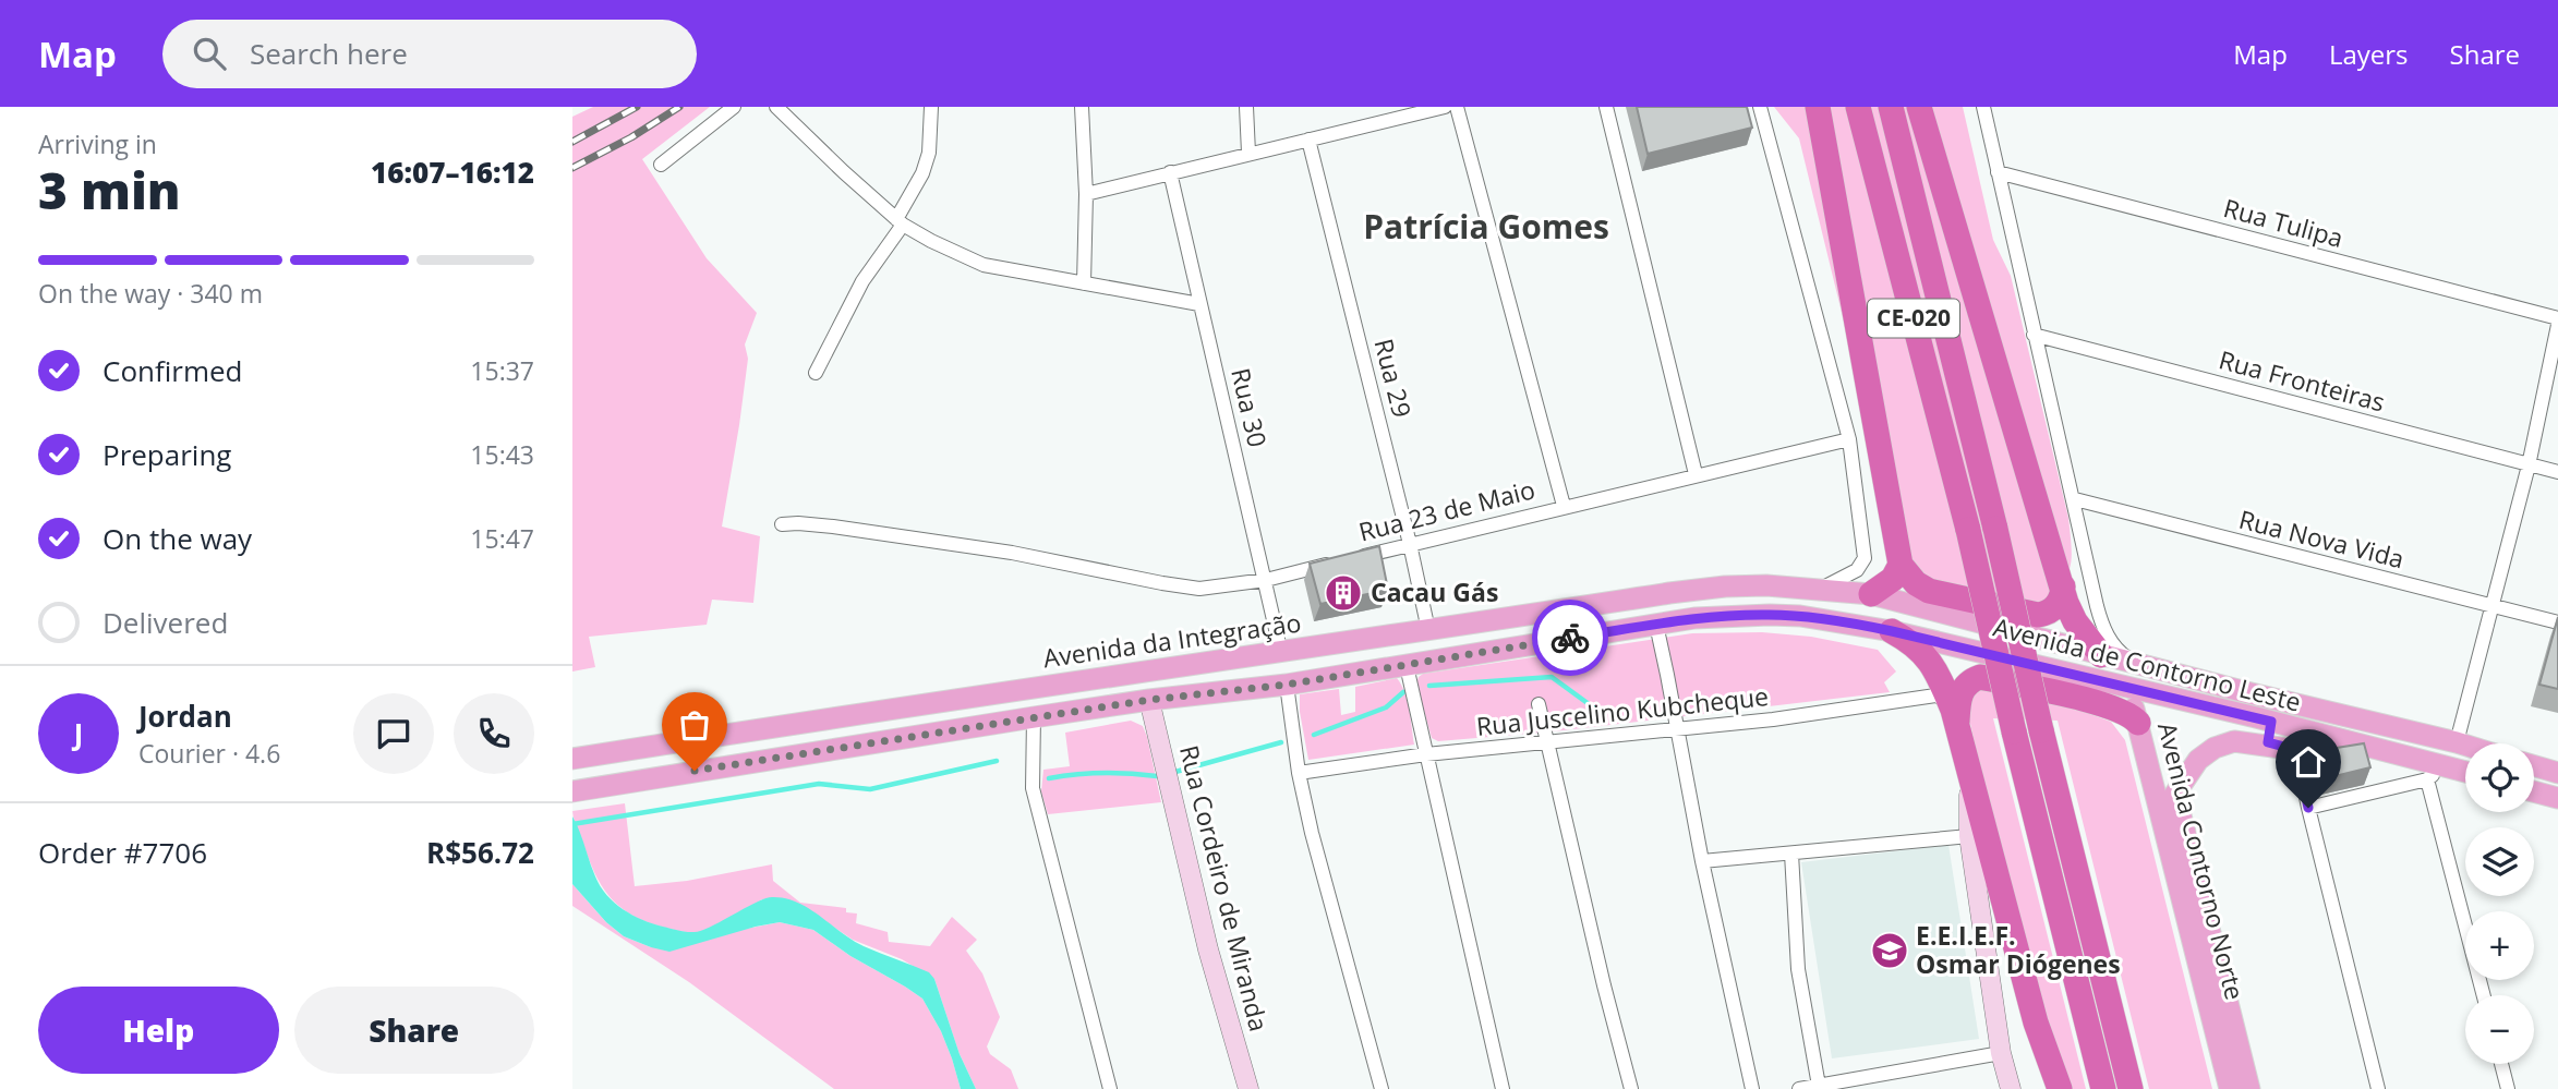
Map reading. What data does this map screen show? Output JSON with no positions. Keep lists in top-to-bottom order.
{
  "streets": {
    "highway": ["CE-020"],
    "main road": ["Avenida da Integração", "Avenida de Contorno Leste", "Avenida Contorno Norte"],
    "street": [
      "Rua Tulipa",
      "Rua 29",
      "Rua Fronteiras",
      "Rua 30",
      "Rua 23 de Maio",
      "Rua Nova Vida",
      "Rua Juscelino Kubcheque",
      "Rua Cordeiro de Miranda"
    ]
  },
  "crossings": [
    ["Rua 29", "Rua 23 de Maio"],
    ["Rua 29", "Avenida da Integração"],
    ["Rua 30", "Rua 23 de Maio"],
    ["Rua 30", "Avenida da Integração"],
    ["Avenida da Integração", "Avenida de Contorno Leste"],
    ["Avenida de Contorno Leste", "Avenida Contorno Norte"]
  ],
  "districts": ["Patrícia Gomes"],
  "places": {
    "building": ["Cacau Gás"],
    "school or university": ["E.E.I.E.F. Osmar Diógenes"]
  },
  "page": {
    "header": "Map",
    "search": "Search here",
    "nav": ["Map", "Layers", "Share"],
    "heading": ["3 min", "Arriving in", "16:07–16:12"],
    "panel": [
      "Jordan",
      "Courier · 4.6",
      "Order #7706",
      "R$56.72"
    ],
    "bar": "On the way · 340 m",
    "list": [
      ["Confirmed", "15:37"],
      ["Preparing", "15:43"],
      ["On the way", "15:47"],
      "Delivered"
    ],
    "round": "J",
    "map_buttons": ["+", "−"],
    "buttons": ["Help", "Share"]
  }
}
